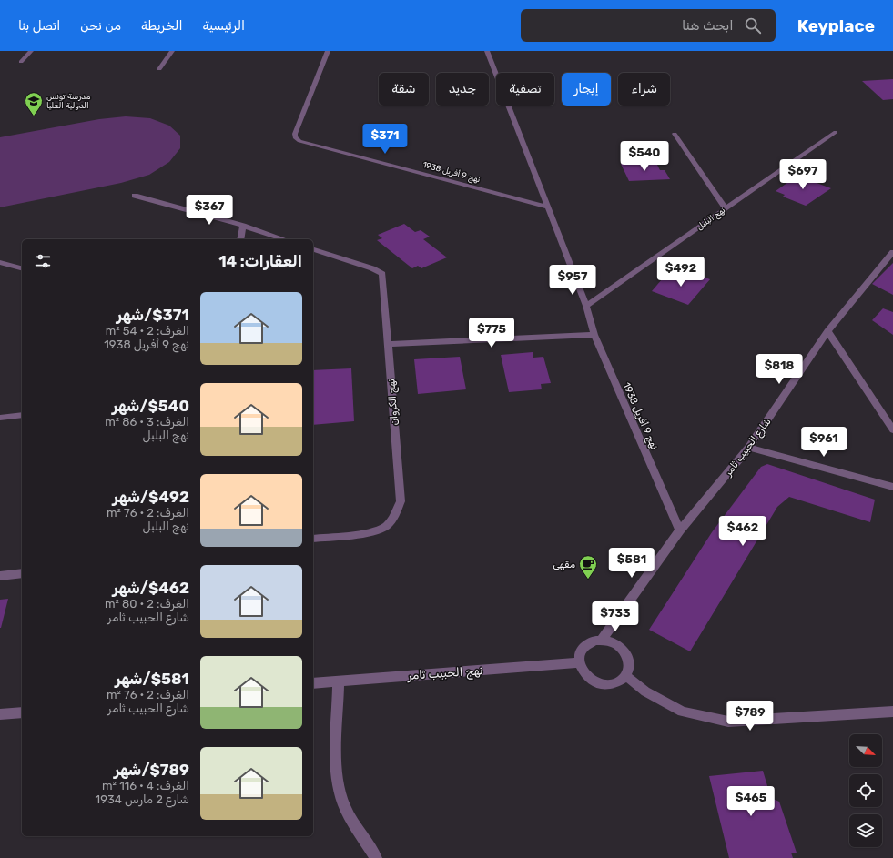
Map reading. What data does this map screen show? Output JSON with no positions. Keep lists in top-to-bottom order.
{
  "streets": {
    "street": [
      "نهج 9 أفريل 1938",
      "نهج البلبل",
      "نهج الكروان",
      "شارع الحبيب ثامر",
      "نهج الحبيب ثامر"
    ]
  },
  "crossings": [
    ["نهج 9 أفريل 1938", "نهج البلبل"],
    ["نهج 9 أفريل 1938", "شارع الحبيب ثامر"],
    ["شارع الحبيب ثامر", "نهج الحبيب ثامر"]
  ],
  "places": {
    "school or university": ["مدرسة تونس الدولية العليا"],
    "cafe": ["مقهى"]
  },
  "north": "bottom right",
  "page": {
    "header": "Keyplace",
    "search": "ابحث هنا",
    "nav": [
      "الرئيسية",
      "الخريطة",
      "من نحن",
      "اتصل بنا"
    ],
    "chip": [
      "شراء",
      "إيجار",
      "تصفية",
      "جديد",
      "شقة"
    ],
    "price": [
      "$371",
      "$540",
      "$697",
      "$367",
      "$492",
      "$957",
      "$775",
      "$818",
      "$961",
      "$462",
      "$581",
      "$733",
      "$789",
      "$465"
    ],
    "heading": "العقارات: 14",
    "list": [
      {
        "name": "$371/شهر",
        "note": "الغرف: 2 · 54 m² · نهج 9 أفريل 1938"
      },
      {
        "name": "$540/شهر",
        "note": "الغرف: 3 · 86 m² · نهج البلبل"
      },
      {
        "name": "$492/شهر",
        "note": "الغرف: 2 · 76 m² · نهج البلبل"
      },
      {
        "name": "$462/شهر",
        "note": "الغرف: 2 · 80 m² · شارع الحبيب ثامر"
      },
      {
        "name": "$581/شهر",
        "note": "الغرف: 2 · 76 m² · شارع الحبيب ثامر"
      },
      {
        "name": "$789/شهر",
        "note": "الغرف: 4 · 116 m² · شارع 2 مارس 1934"
      }
    ]
  }
}
